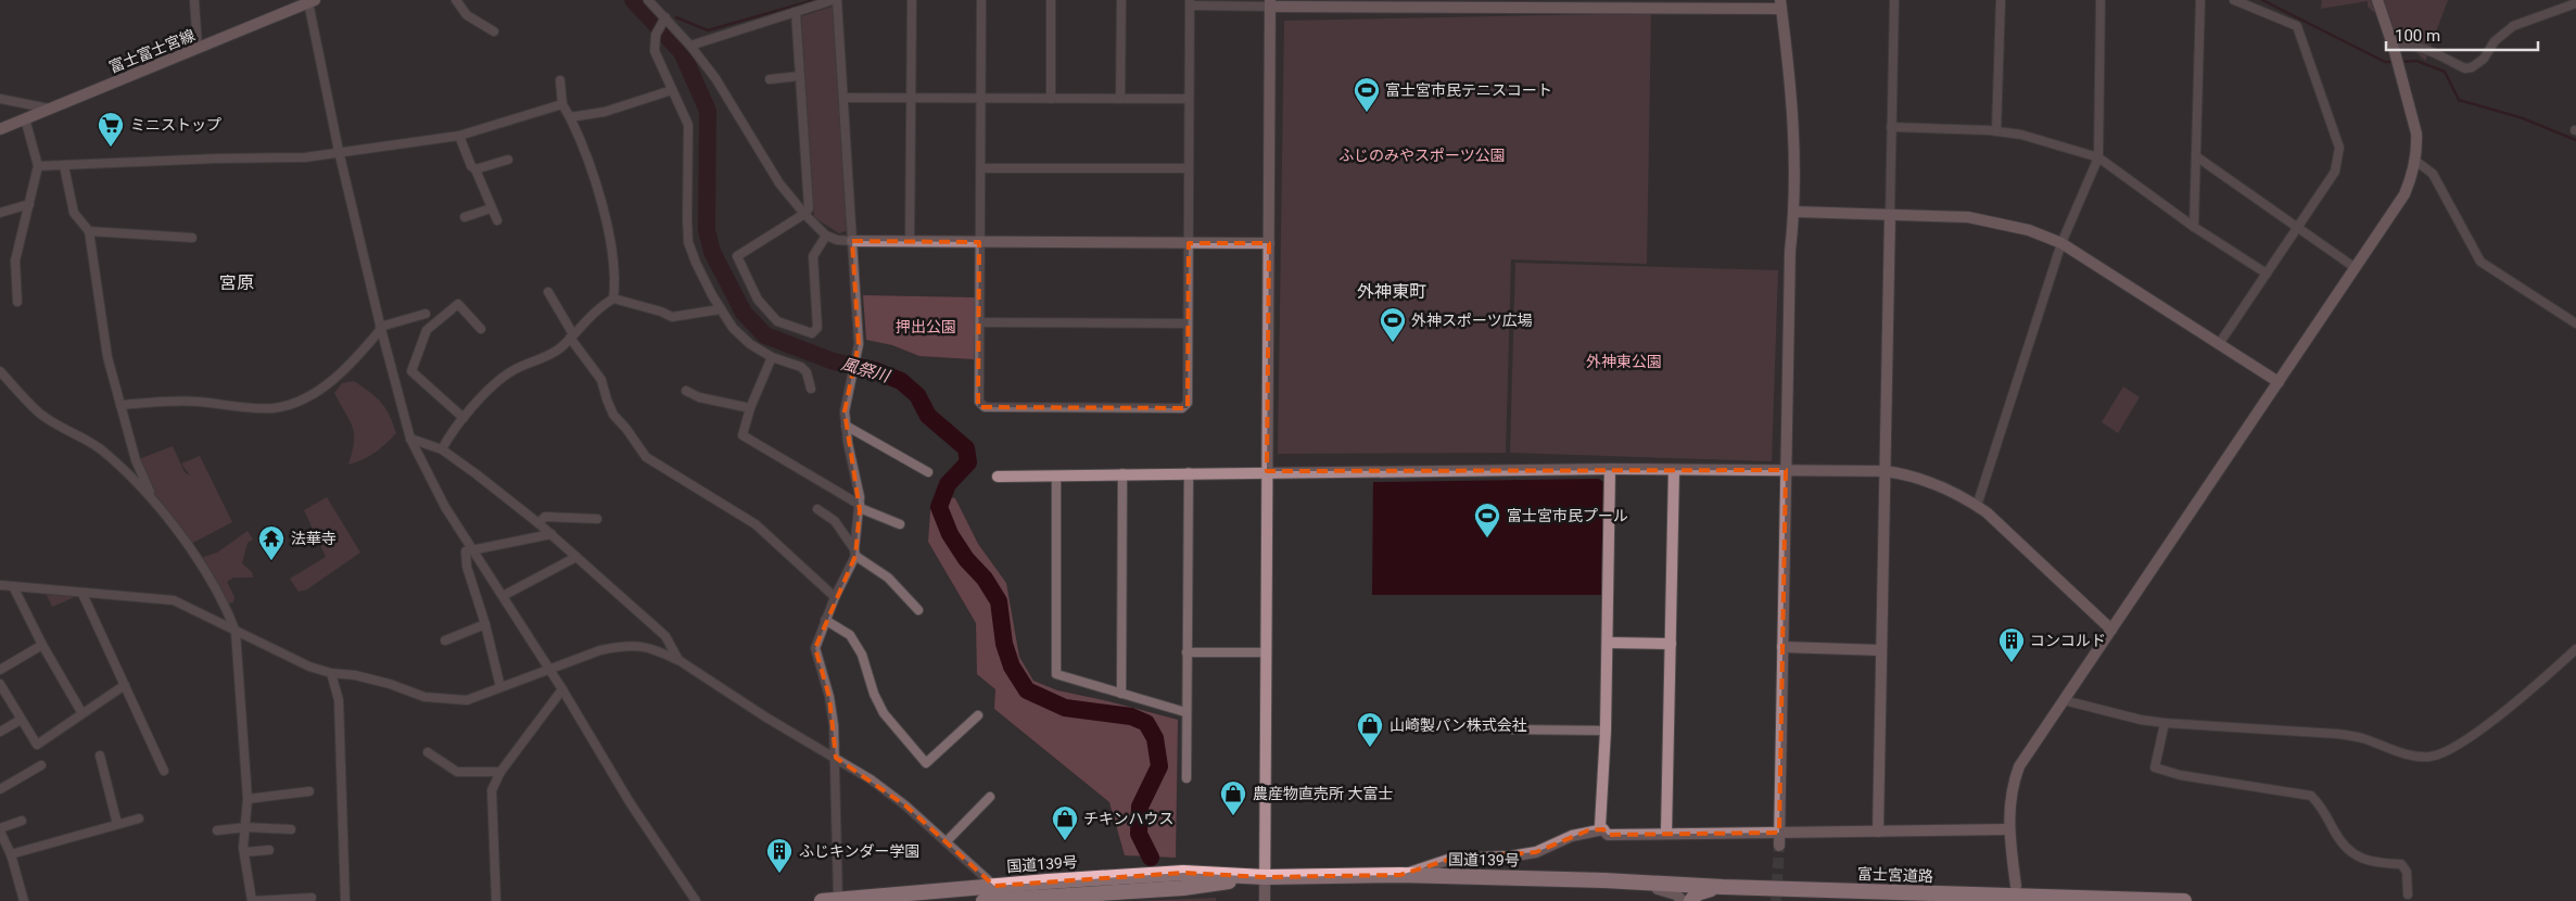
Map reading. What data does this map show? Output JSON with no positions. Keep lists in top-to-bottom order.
{
  "streets": {
    "highway": ["国道139号", "富士宮道路"],
    "street": ["富士富士宮線"]
  },
  "crossings": [
    ["国道139号", "富士宮道路"]
  ],
  "districts": ["宮原", "外神東町"],
  "water": ["風祭川"],
  "parks": ["ふじのみやスポーツ公園", "押出公園", "外神東公園"],
  "places": {
    "sports": ["富士宮市民テニスコート", "外神スポーツ広場", "富士宮市民プール"],
    "supermarket": ["ミニストップ"],
    "temple": ["法華寺"],
    "building": ["コンコルド", "ふじキンダー学園"],
    "shop": ["山崎製パン株式会社", "農産物直売所 大富士", "チキンハウス"]
  },
  "scale_bar": "100 m"
}
